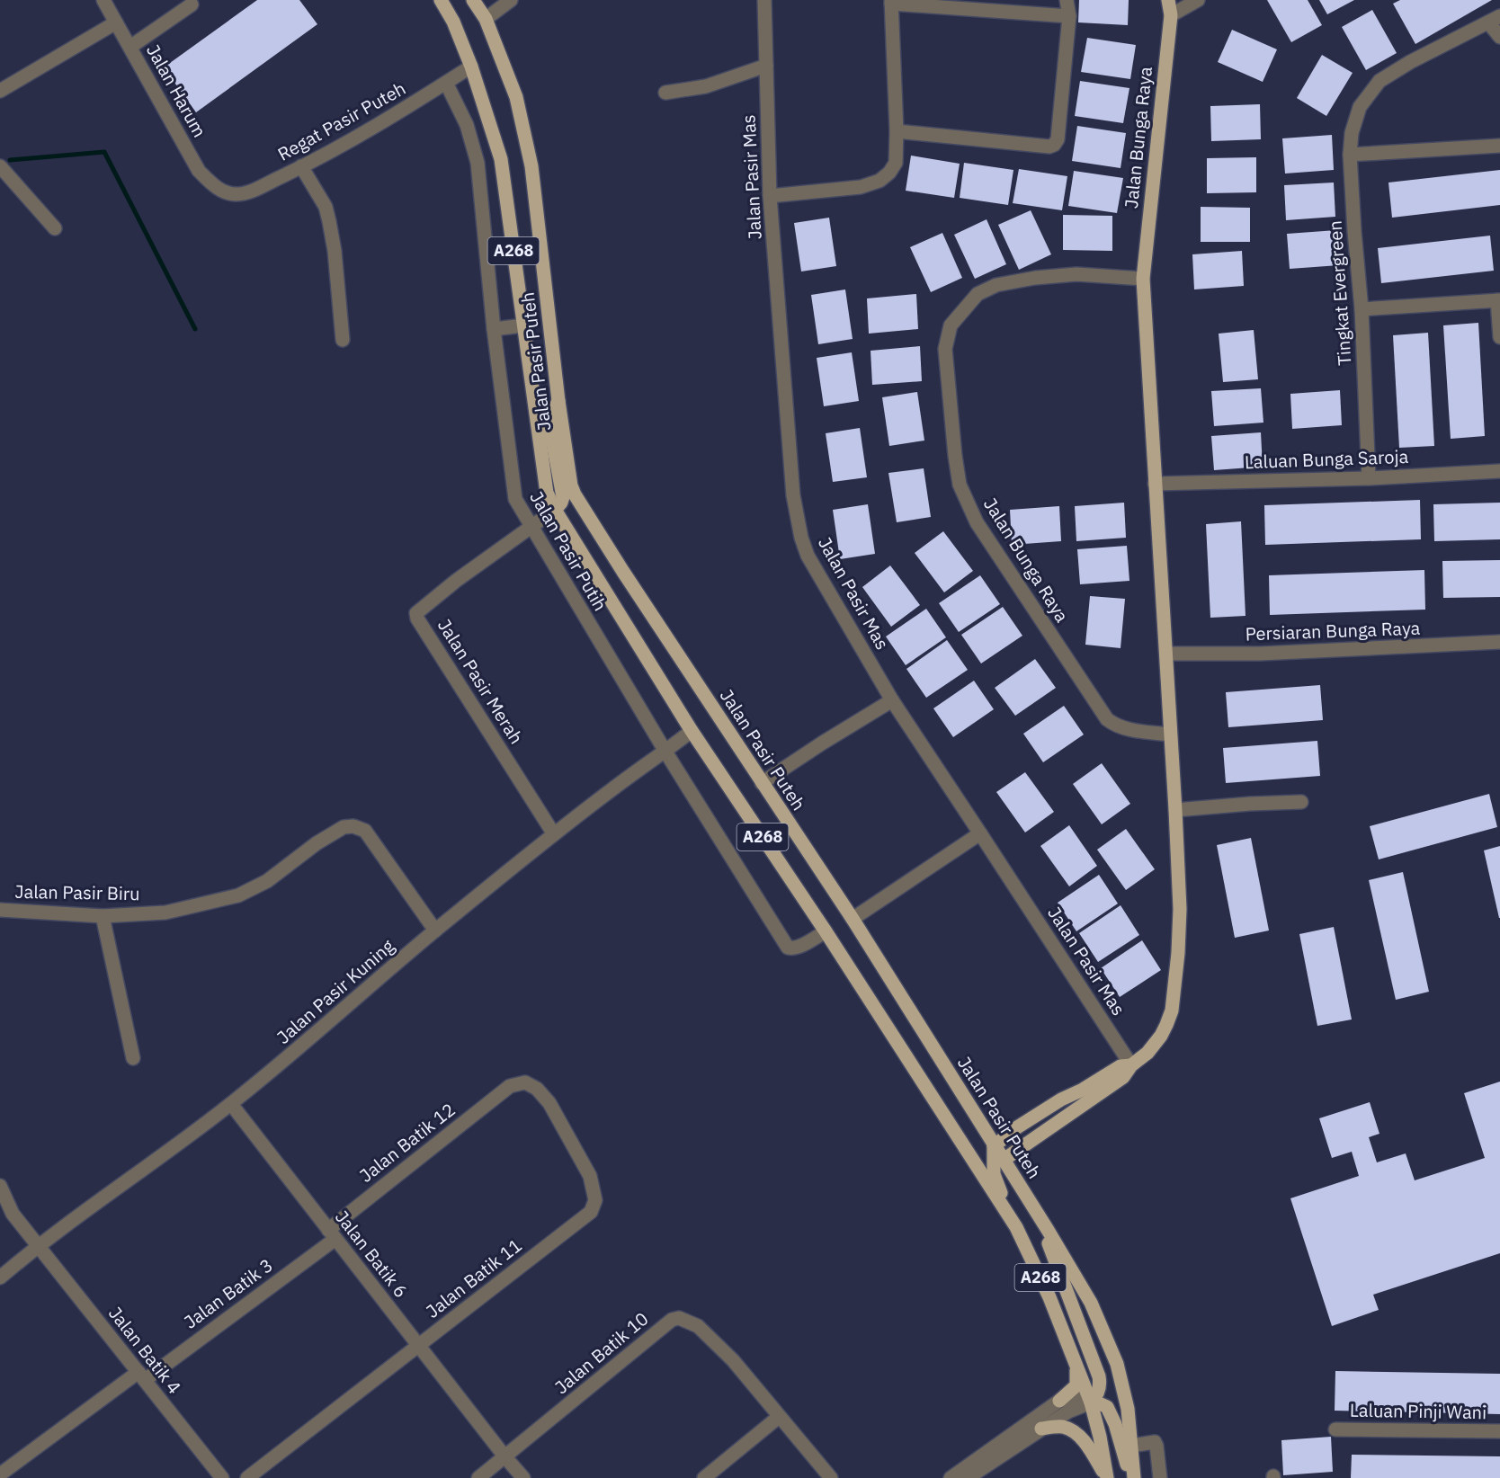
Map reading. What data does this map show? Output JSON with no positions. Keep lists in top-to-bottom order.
{
  "streets": {
    "main road": ["Jalan Bunga Raya", "A268", "Jalan Pasir Puteh"],
    "street": [
      "Jalan Harum",
      "Regat Pasir Puteh",
      "Jalan Pasir Mas",
      "Tingkat Evergreen",
      "Laluan Bunga Saroja",
      "Jalan Pasir Putih",
      "Persiaran Bunga Raya",
      "Jalan Pasir Merah",
      "Jalan Pasir Biru",
      "Jalan Pasir Kuning",
      "Jalan Batik 12",
      "Jalan Batik 6",
      "Jalan Batik 11",
      "Jalan Batik 3",
      "Jalan Batik 4",
      "Jalan Batik 10",
      "Laluan Pinji Wani"
    ]
  },
  "crossings": [
    ["Jalan Harum", "Regat Pasir Puteh"],
    ["Regat Pasir Puteh", "Jalan Pasir Puteh"],
    ["Regat Pasir Puteh", "Jalan Pasir Putih"],
    ["Jalan Bunga Raya", "Jalan Pasir Mas"],
    ["Jalan Bunga Raya", "Jalan Pasir Puteh"],
    ["Jalan Bunga Raya", "Laluan Bunga Saroja"],
    ["Jalan Bunga Raya", "Persiaran Bunga Raya"],
    ["Tingkat Evergreen", "Laluan Bunga Saroja"],
    ["Jalan Pasir Puteh", "Jalan Pasir Putih"],
    ["Jalan Pasir Puteh", "Jalan Pasir Merah"],
    ["Jalan Pasir Puteh", "Jalan Pasir Kuning"],
    ["Jalan Pasir Putih", "Jalan Pasir Merah"],
    ["Jalan Pasir Putih", "Jalan Pasir Kuning"],
    ["Jalan Pasir Merah", "Jalan Pasir Kuning"],
    ["Jalan Pasir Biru", "Jalan Pasir Kuning"],
    ["Jalan Pasir Kuning", "Jalan Batik 6"],
    ["Jalan Pasir Kuning", "Jalan Batik 4"],
    ["Jalan Batik 12", "Jalan Batik 6"],
    ["Jalan Batik 12", "Jalan Batik 11"],
    ["Jalan Batik 12", "Jalan Batik 3"],
    ["Jalan Batik 6", "Jalan Batik 11"],
    ["Jalan Batik 6", "Jalan Batik 3"],
    ["Jalan Batik 6", "Jalan Batik 10"],
    ["Jalan Batik 3", "Jalan Batik 4"]
  ]
}
